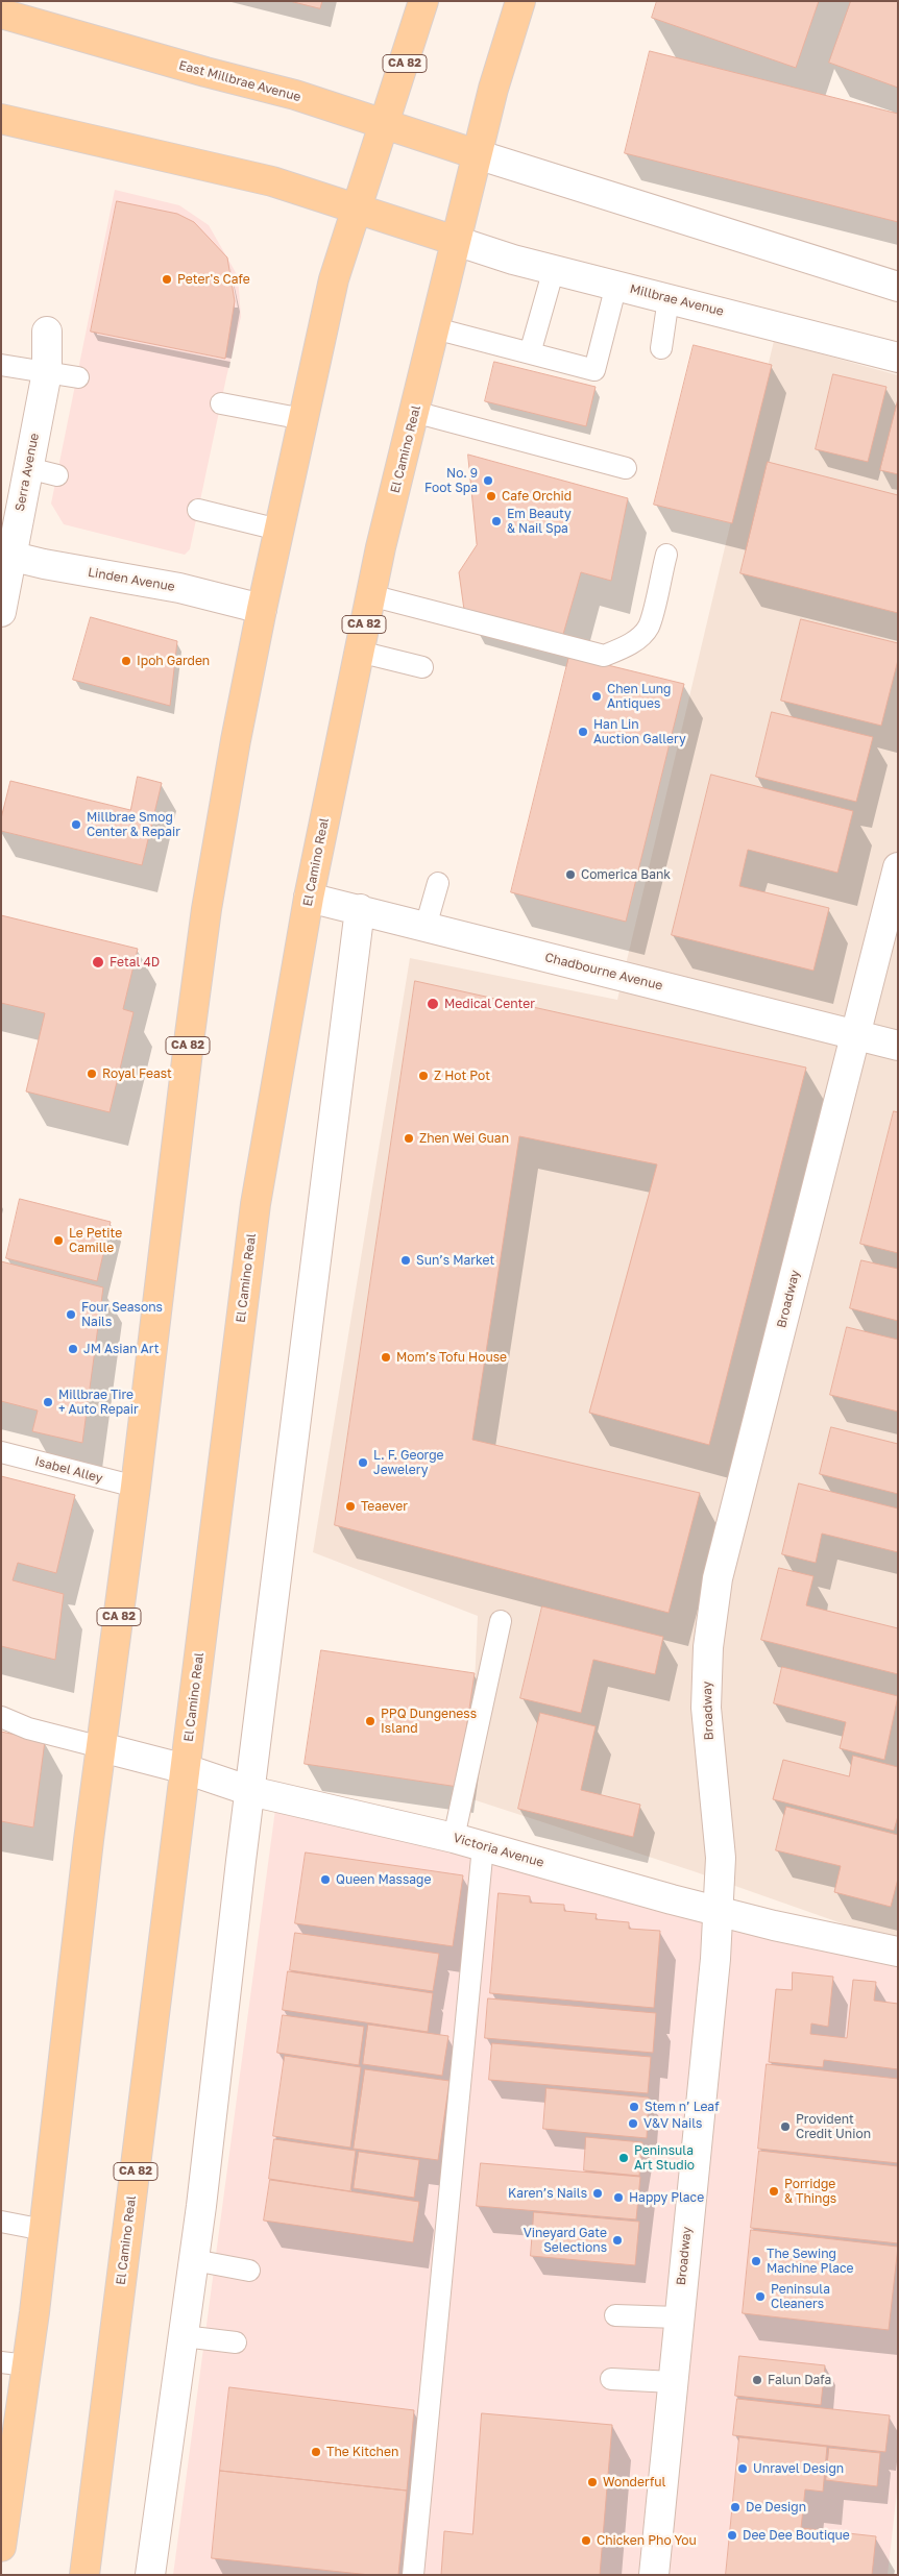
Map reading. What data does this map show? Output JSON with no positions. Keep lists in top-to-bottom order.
{
  "streets": {
    "main road": ["CA 82", "East Millbrae Avenue", "El Camino Real"],
    "street": [
      "Millbrae Avenue",
      "Serra Avenue",
      "Linden Avenue",
      "Chadbourne Avenue",
      "Broadway",
      "Victoria Avenue"
    ],
    "lane": ["Isabel Alley"]
  },
  "crossings": [
    ["CA 82", "East Millbrae Avenue"],
    ["CA 82", "Linden Avenue"],
    ["CA 82", "Isabel Alley"],
    ["CA 82", "Victoria Avenue"],
    ["East Millbrae Avenue", "El Camino Real"],
    ["Millbrae Avenue", "El Camino Real"],
    ["El Camino Real", "Chadbourne Avenue"],
    ["El Camino Real", "Victoria Avenue"],
    ["Serra Avenue", "Linden Avenue"],
    ["Chadbourne Avenue", "Broadway"],
    ["Broadway", "Victoria Avenue"]
  ],
  "places": [
    "Peter's Cafe",
    "No. 9 Foot Spa",
    "Cafe Orchid",
    "Em Beauty & Nail Spa",
    "Ipoh Garden",
    "Chen Lung Antiques",
    "Han Lin Auction Gallery",
    "Millbrae Smog Center & Repair",
    "Comerica Bank",
    "Fetal 4D",
    "Medical Center",
    "Royal Feast",
    "Z Hot Pot",
    "Zhen Wei Guan",
    "Le Petite Camille",
    "Sun’s Market",
    "Four Seasons Nails",
    "JM Asian Art",
    "Mom’s Tofu House",
    "Millbrae Tire + Auto Repair",
    "L. F. George Jewelery",
    "Teaever",
    "PPQ Dungeness Island",
    "Queen Massage",
    "Stem n’ Leaf",
    "V&V Nails",
    "Provident Credit Union",
    "Peninsula Art Studio",
    "Porridge & Things",
    "Karen’s Nails",
    "Happy Place",
    "Vineyard Gate Selections",
    "The Sewing Machine Place",
    "Peninsula Cleaners",
    "Falun Dafa",
    "The Kitchen",
    "Unravel Design",
    "Wonderful",
    "De Design",
    "Dee Dee Boutique",
    "Chicken Pho You"
  ]
}
